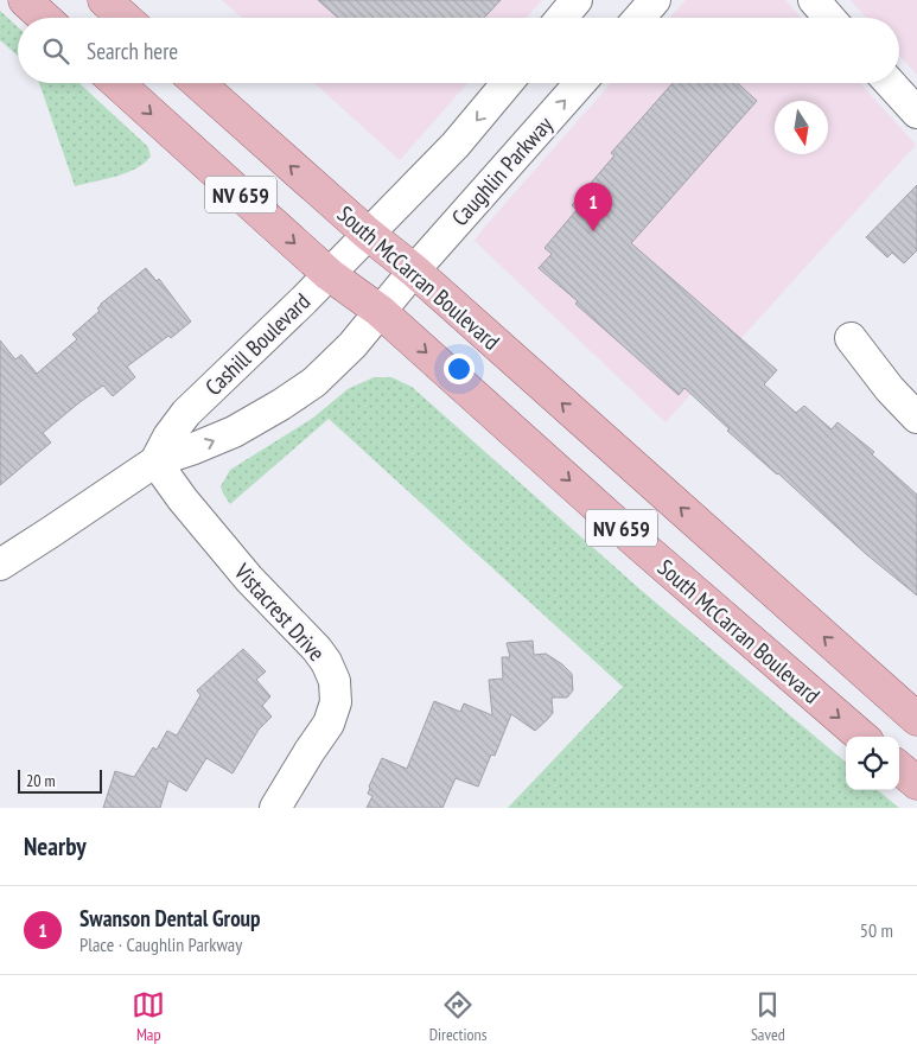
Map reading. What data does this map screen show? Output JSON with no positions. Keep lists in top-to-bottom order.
{
  "streets": {
    "main road": ["NV 659", "South McCarran Boulevard"],
    "street": ["Caughlin Parkway", "Cashill Boulevard", "Vistacrest Drive"]
  },
  "crossings": [
    ["Caughlin Parkway", "South McCarran Boulevard"],
    ["Caughlin Parkway", "Cashill Boulevard"],
    ["South McCarran Boulevard", "Cashill Boulevard"],
    ["Cashill Boulevard", "Vistacrest Drive"]
  ],
  "scale_bar": "20 m",
  "north": "bottom",
  "page": {
    "search": "Search here",
    "pins": "1",
    "scale": "20 m",
    "heading": "Nearby",
    "list": [
      {
        "mark": "1",
        "name": "Swanson Dental Group",
        "note": "Place · Caughlin Parkway",
        "value": "50 m"
      }
    ],
    "nav": ["Map", "Directions", "Saved"]
  }
}
